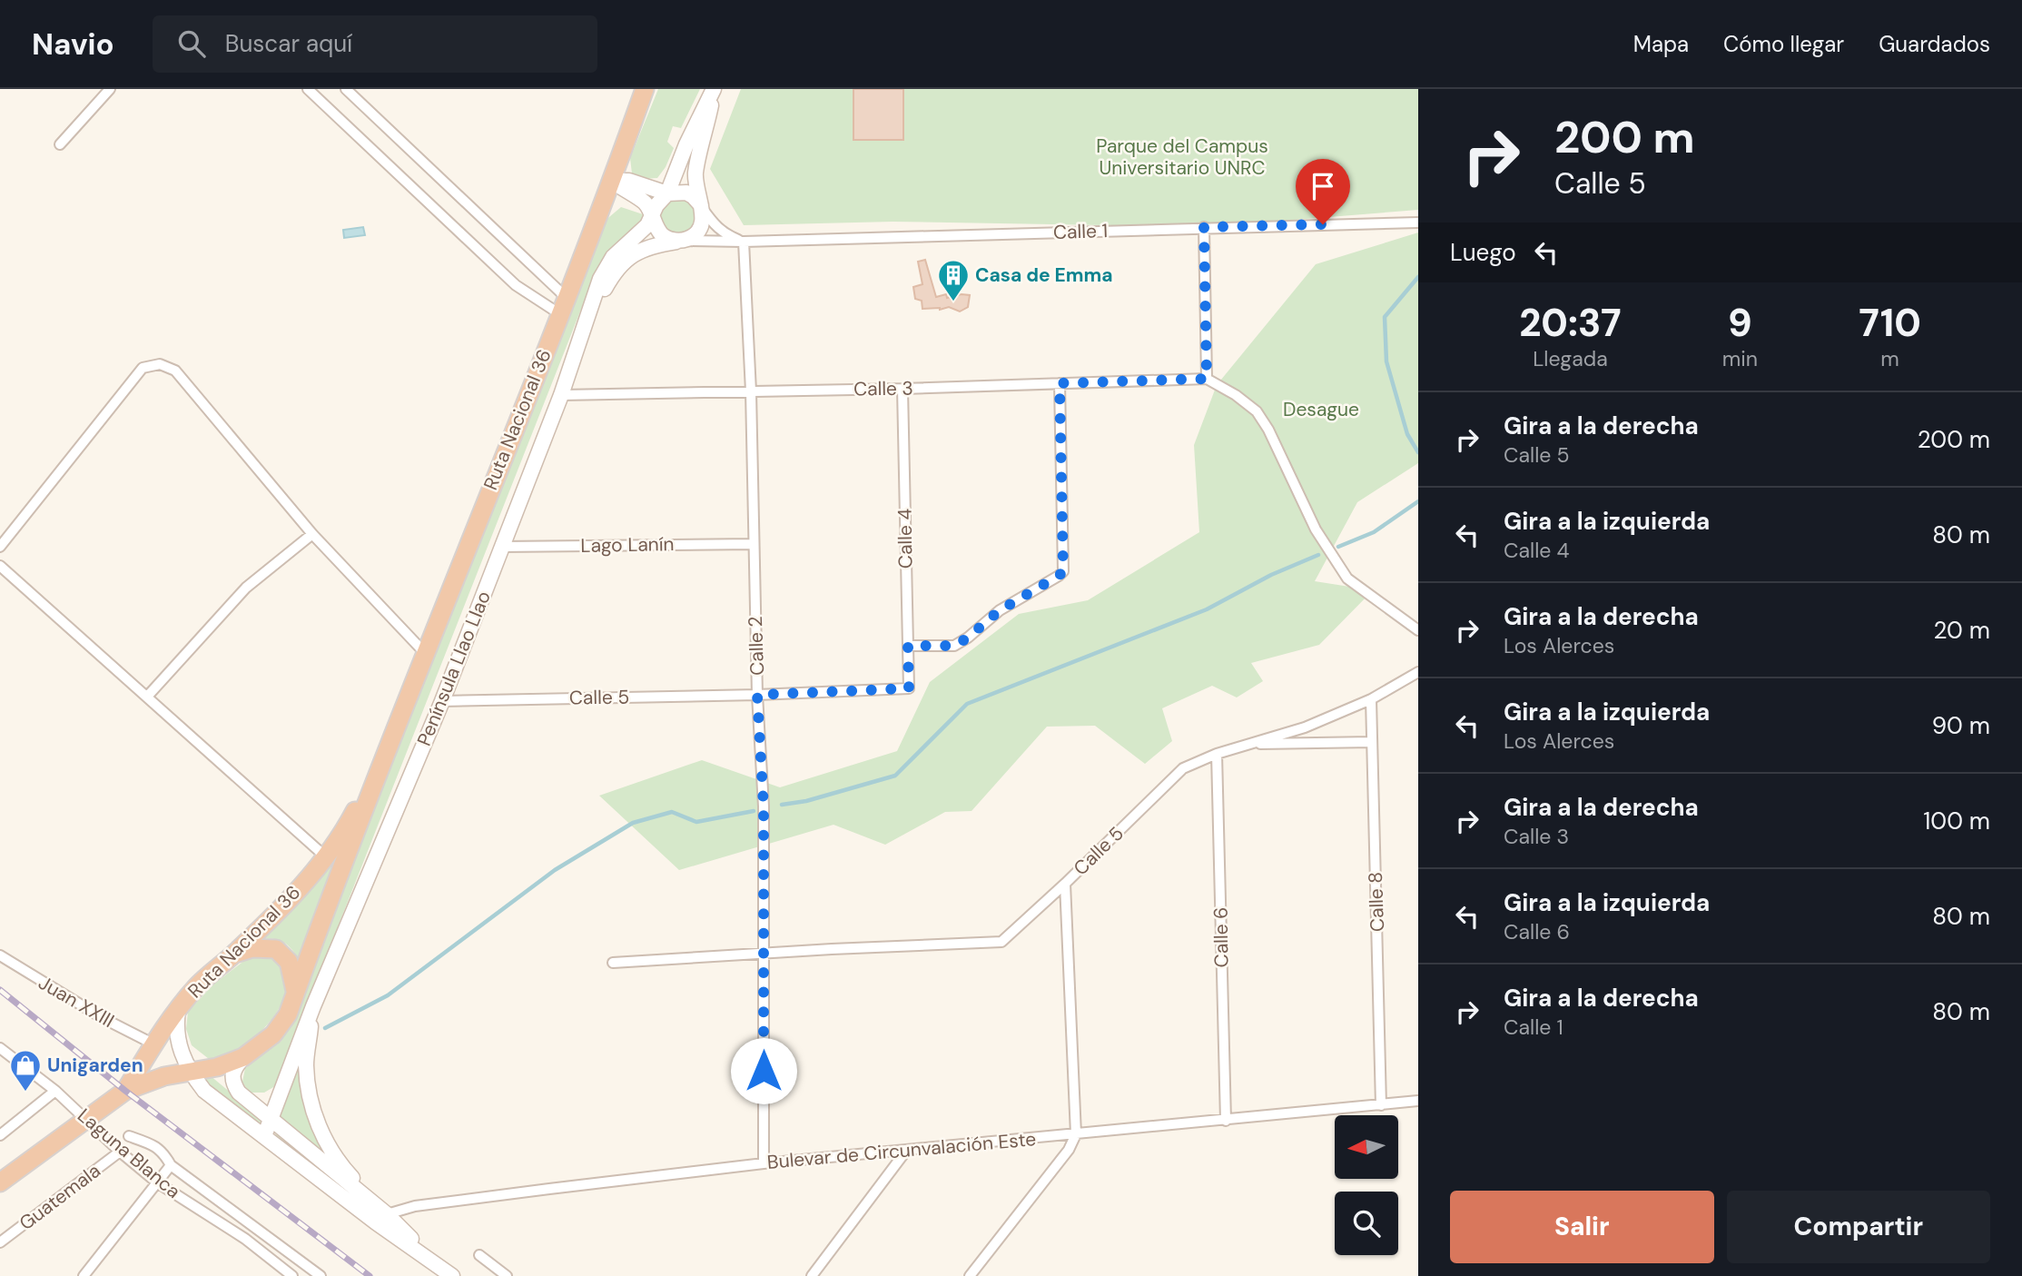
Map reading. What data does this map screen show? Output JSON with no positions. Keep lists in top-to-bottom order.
{
  "streets": {
    "highway": ["Ruta Nacional 36"],
    "main road": ["Península Llao Llao"],
    "street": [
      "Calle 1",
      "Calle 3",
      "Calle 4",
      "Lago Lanín",
      "Calle 2",
      "Calle 5",
      "Calle 8",
      "Calle 6",
      "Juan XXIII",
      "Bulevar de Circunvalación Este",
      "Laguna Blanca",
      "Guatemala"
    ]
  },
  "crossings": [
    ["Calle 1", "Calle 2"],
    ["Calle 1", "Península Llao Llao"],
    ["Calle 3", "Calle 4"],
    ["Calle 3", "Calle 2"],
    ["Calle 3", "Península Llao Llao"],
    ["Ruta Nacional 36", "Juan XXIII"],
    ["Calle 4", "Calle 5"],
    ["Lago Lanín", "Calle 2"],
    ["Lago Lanín", "Península Llao Llao"],
    ["Calle 2", "Calle 5"],
    ["Calle 2", "Bulevar de Circunvalación Este"],
    ["Península Llao Llao", "Calle 5"],
    ["Península Llao Llao", "Bulevar de Circunvalación Este"],
    ["Calle 5", "Calle 8"],
    ["Calle 5", "Calle 6"],
    ["Calle 8", "Bulevar de Circunvalación Este"],
    ["Calle 6", "Bulevar de Circunvalación Este"],
    ["Laguna Blanca", "Guatemala"]
  ],
  "parks": ["Parque del Campus Universitario UNRC", "Desague"],
  "places": {
    "building": ["Casa de Emma"],
    "shop": ["Unigarden"]
  },
  "north": "left",
  "page": {
    "header": "Navio",
    "search": "Buscar aquí",
    "nav": ["Mapa", "Cómo llegar", "Guardados"],
    "turn": ["200 m", "Calle 5"],
    "then": "Luego",
    "eta": [
      "20:37",
      "Llegada",
      "9",
      "min",
      "710",
      "m"
    ],
    "list": [
      {
        "name": "Gira a la derecha",
        "note": "Calle 5",
        "value": "200 m"
      },
      {
        "name": "Gira a la izquierda",
        "note": "Calle 4",
        "value": "80 m"
      },
      {
        "name": "Gira a la derecha",
        "note": "Los Alerces",
        "value": "20 m"
      },
      {
        "name": "Gira a la izquierda",
        "note": "Los Alerces",
        "value": "90 m"
      },
      {
        "name": "Gira a la derecha",
        "note": "Calle 3",
        "value": "100 m"
      },
      {
        "name": "Gira a la izquierda",
        "note": "Calle 6",
        "value": "80 m"
      },
      {
        "name": "Gira a la derecha",
        "note": "Calle 1",
        "value": "80 m"
      }
    ],
    "buttons": ["Salir", "Compartir"]
  }
}
